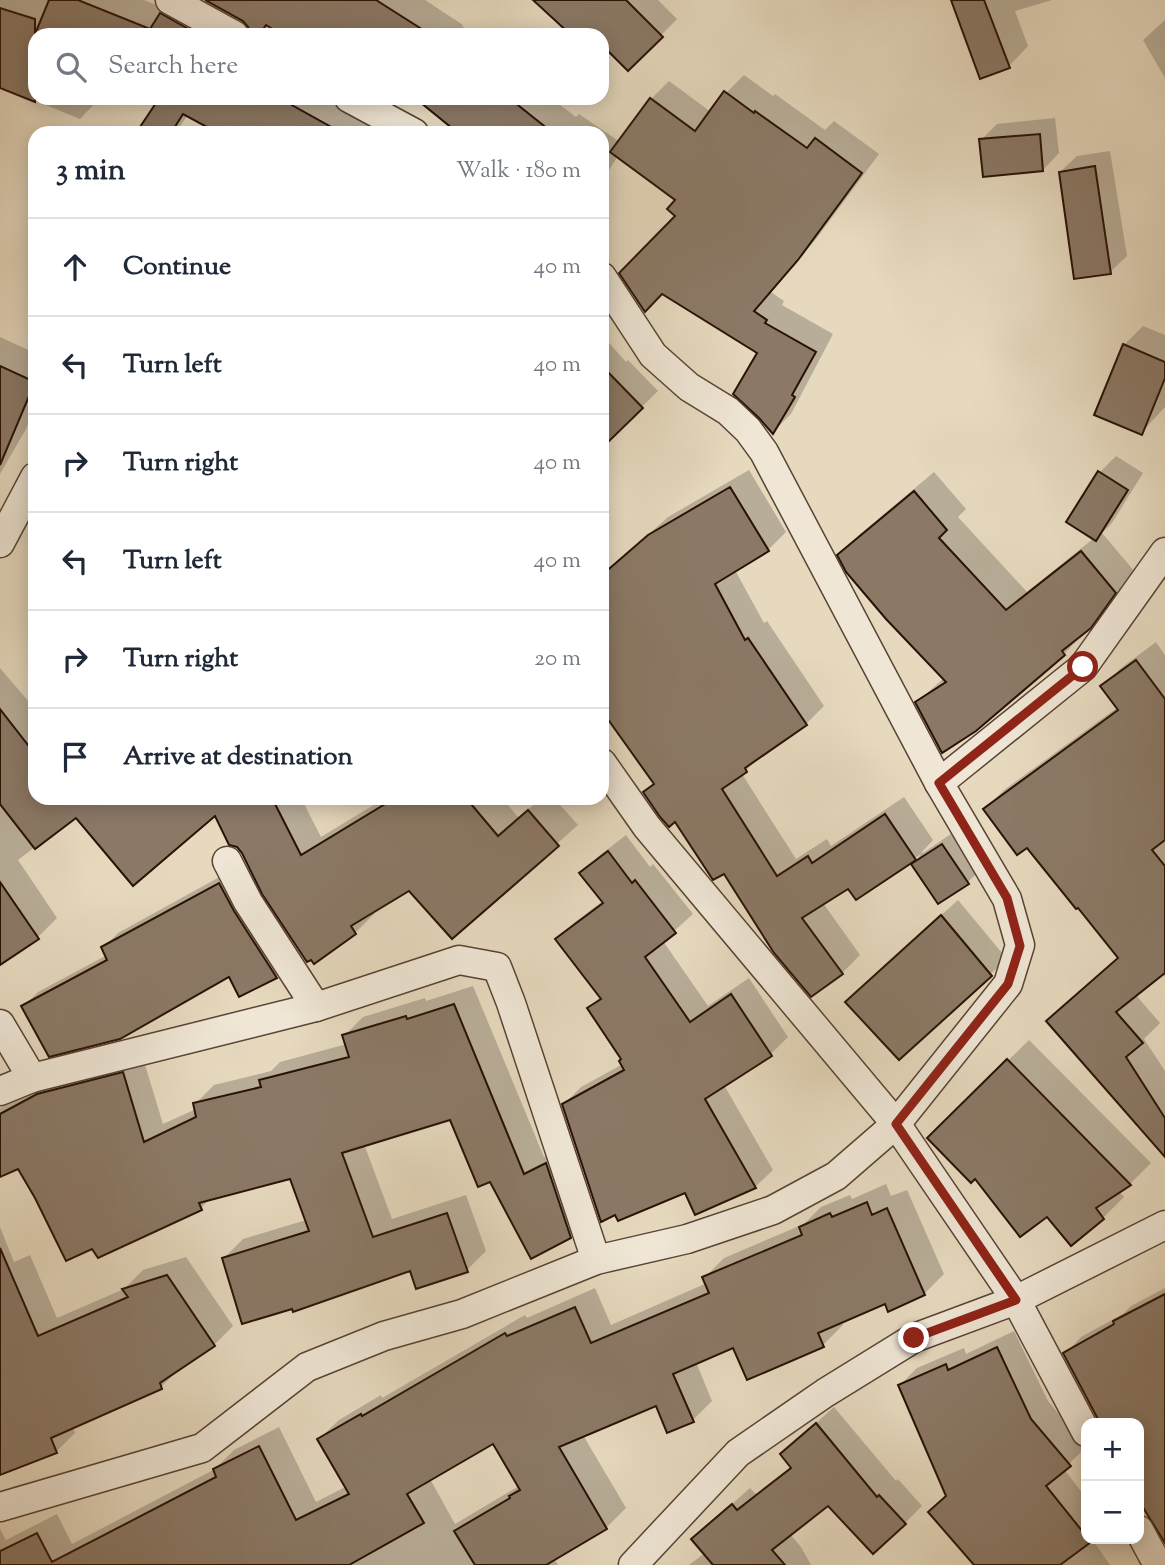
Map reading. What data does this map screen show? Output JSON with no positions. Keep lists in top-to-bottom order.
{
  "page": {
    "search": "Search here",
    "heading": ["3 min", "Walk · 180 m"],
    "list": [
      ["Continue", "40 m"],
      ["Turn left", "40 m"],
      ["Turn right", "40 m"],
      ["Turn left", "40 m"],
      ["Turn right", "20 m"],
      "Arrive at destination"
    ],
    "map_buttons": ["+", "−"]
  }
}
